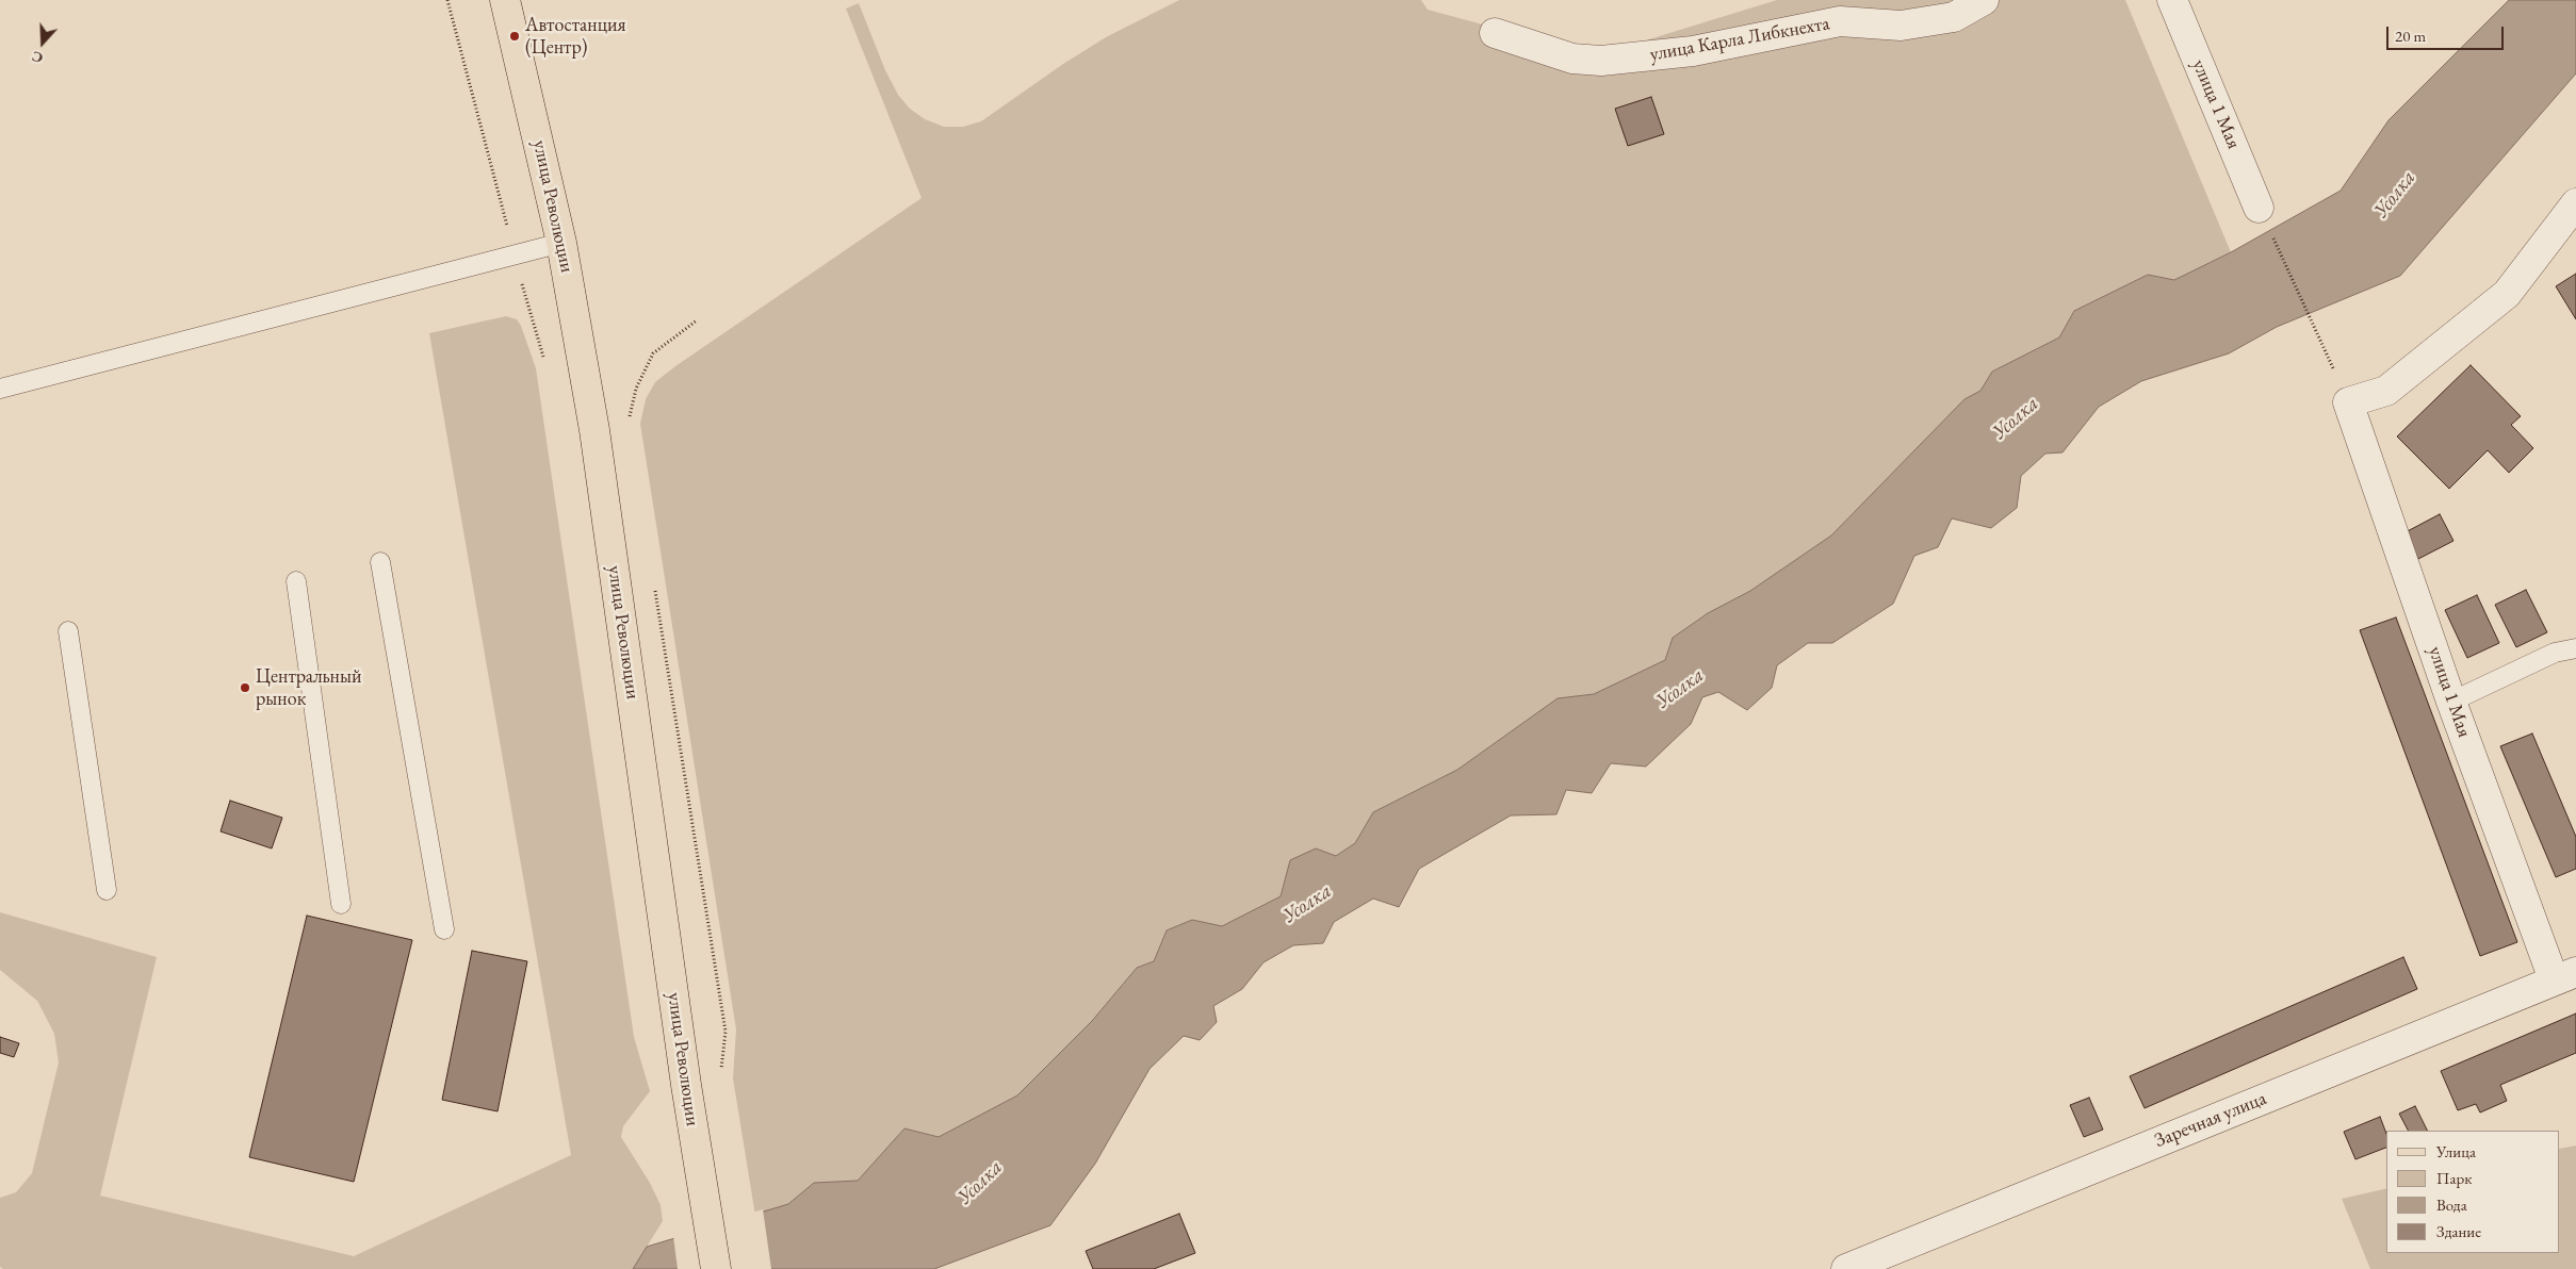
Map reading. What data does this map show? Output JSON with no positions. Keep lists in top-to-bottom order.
{
  "streets": {
    "main road": ["улица Революции"],
    "street": ["улица Карла Либкнехта", "улица 1 Мая", "Заречная улица"]
  },
  "crossings": [
    ["улица 1 Мая", "Заречная улица"]
  ],
  "water": ["Усолка"],
  "places": ["Автостанция (Центр)", "Центральный рынок"],
  "legend": [
    "Улица",
    "Парк",
    "Вода",
    "Здание"
  ],
  "scale_bar": "20 m",
  "north": "bottom"
}
